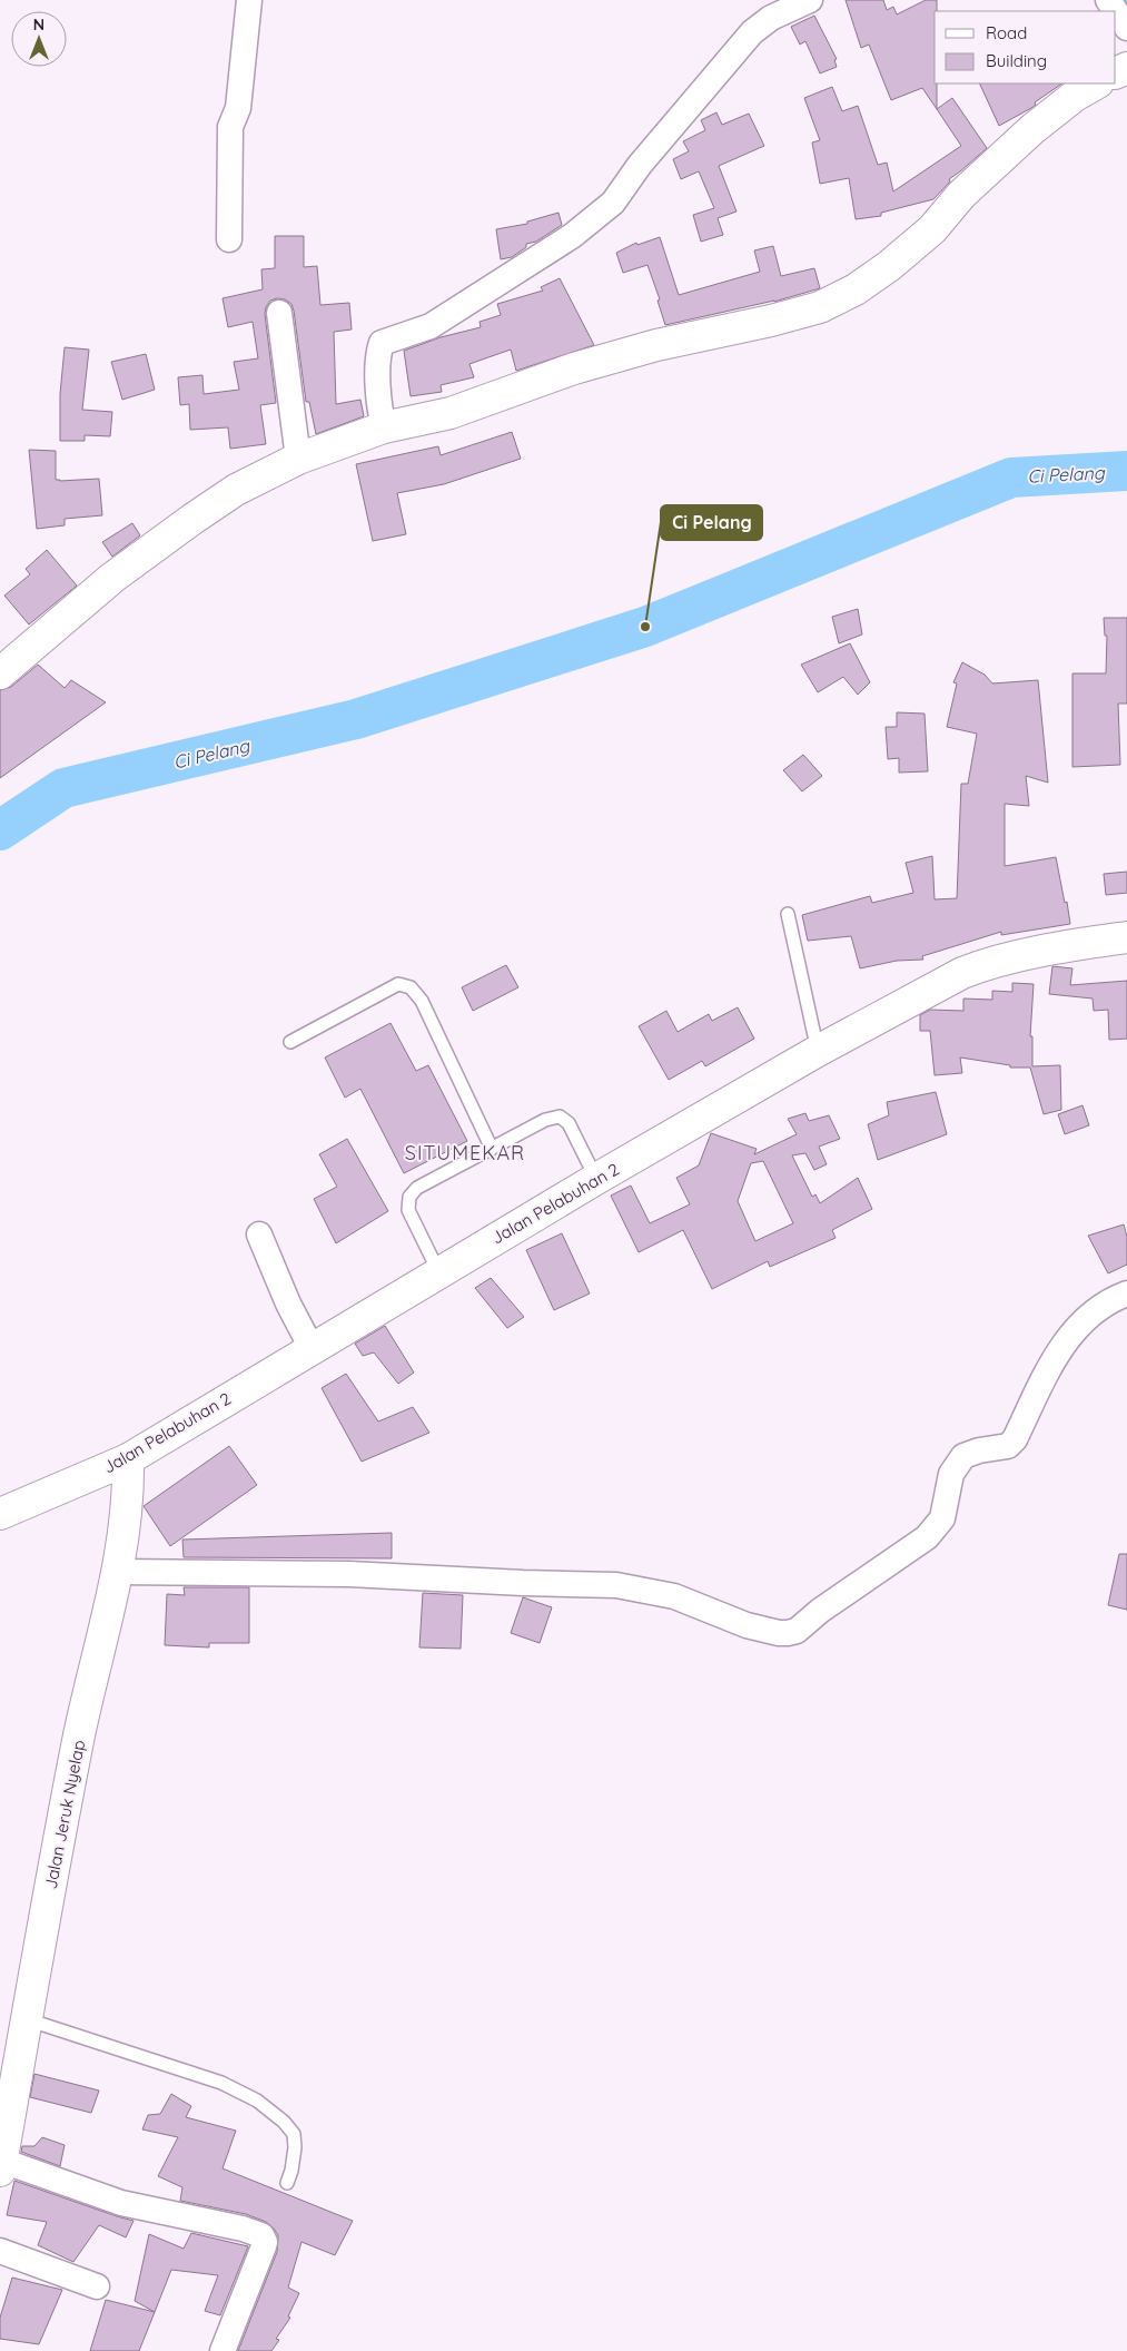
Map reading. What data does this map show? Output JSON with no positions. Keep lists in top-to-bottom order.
{
  "streets": {
    "street": ["Jalan Pelabuhan 2", "Jalan Jeruk Nyelap"]
  },
  "crossings": [
    ["Jalan Pelabuhan 2", "Jalan Jeruk Nyelap"]
  ],
  "districts": ["SITUMEKAR"],
  "water": ["Ci Pelang"],
  "places": ["Ci Pelang"],
  "legend": ["Road", "Building"],
  "north": "top"
}
